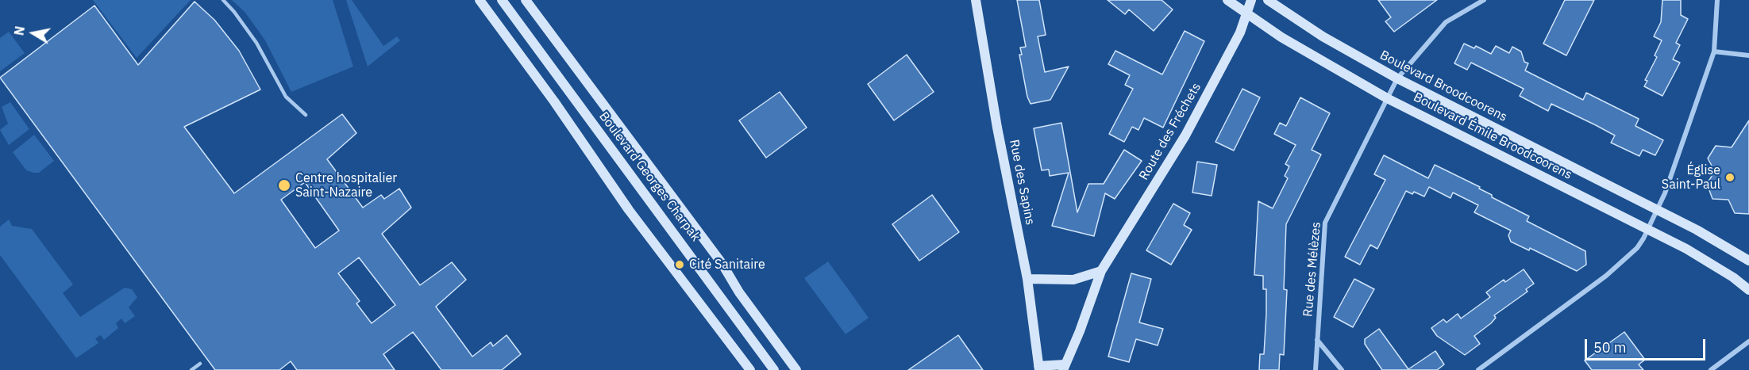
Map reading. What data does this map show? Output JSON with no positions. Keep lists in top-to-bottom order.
{
  "streets": {
    "street": [
      "Boulevard Broodcoorens",
      "Route des Fréchets",
      "Boulevard Émile Broodcoorens",
      "Boulevard Georges Charpak",
      "Rue des Sapins",
      "Rue des Mélèzes"
    ]
  },
  "crossings": [
    ["Boulevard Broodcoorens", "Rue des Mélèzes"],
    ["Route des Fréchets", "Boulevard Émile Broodcoorens"],
    ["Route des Fréchets", "Rue des Sapins"],
    ["Boulevard Émile Broodcoorens", "Rue des Mélèzes"]
  ],
  "places": ["Église Saint-Paul", "Centre hospitalier Saint-Nazaire", "Cité Sanitaire"],
  "scale_bar": "50 m",
  "north": "left"
}
